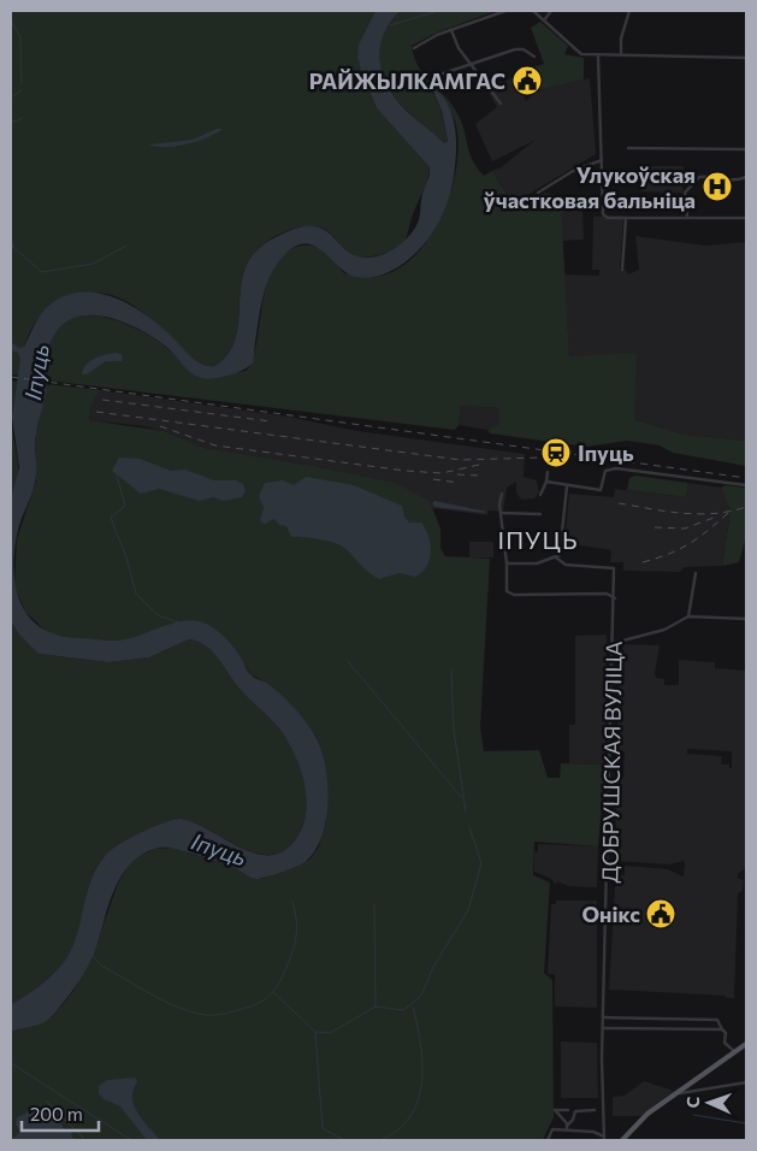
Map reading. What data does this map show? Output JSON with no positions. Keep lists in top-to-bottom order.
{
  "streets": {
    "street": ["ДОБРУШСКАЯ ВУЛІЦА"]
  },
  "districts": ["ІПУЦЬ"],
  "water": ["Іпуць"],
  "places": {
    "public building": ["РАЙЖЫЛКАМГАС", "Онікс"],
    "hospital": ["Улукоўская ўчастковая бальніца"],
    "station": ["Іпуць"]
  },
  "scale_bar": "200 m",
  "north": "left"
}
